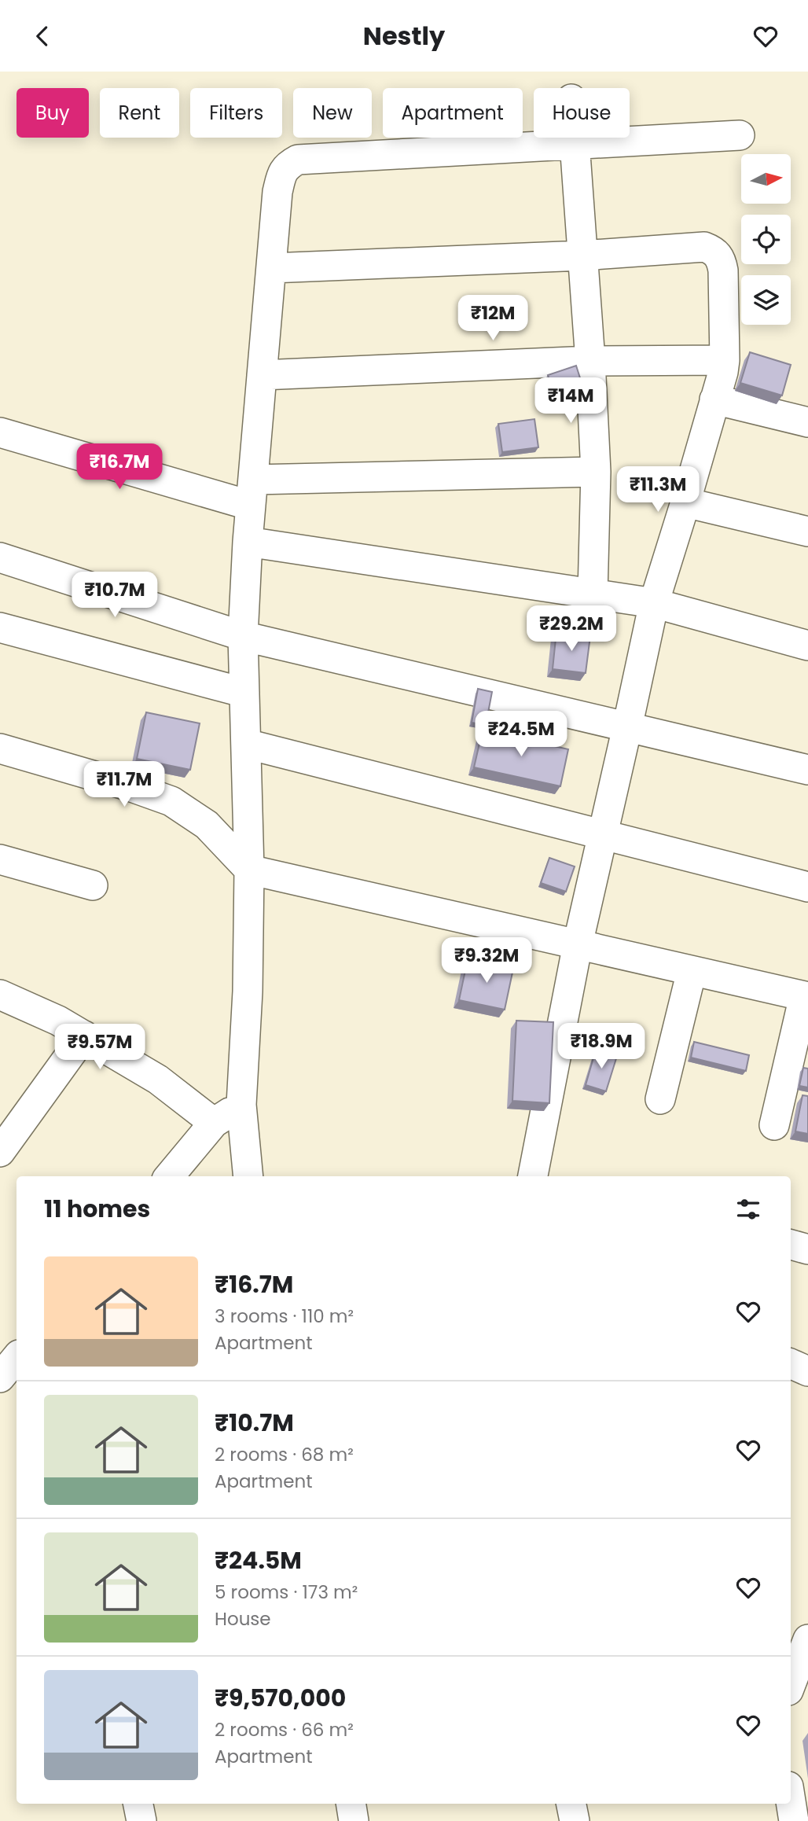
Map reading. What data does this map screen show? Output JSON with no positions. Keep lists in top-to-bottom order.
{
  "north": "right",
  "page": {
    "header": "Nestly",
    "chip": [
      "Buy",
      "Rent",
      "Filters",
      "New",
      "Apartment",
      "House"
    ],
    "price": [
      "₹12M",
      "₹14M",
      "₹16.7M",
      "₹11.3M",
      "₹10.7M",
      "₹29.2M",
      "₹24.5M",
      "₹11.7M",
      "₹9.32M",
      "₹18.9M",
      "₹9.57M"
    ],
    "heading": "11 homes",
    "list": [
      {
        "name": "₹16.7M",
        "note": "3 rooms · 110 m² · Apartment"
      },
      {
        "name": "₹10.7M",
        "note": "2 rooms · 68 m² · Apartment"
      },
      {
        "name": "₹24.5M",
        "note": "5 rooms · 173 m² · House"
      },
      {
        "name": "₹9,570,000",
        "note": "2 rooms · 66 m² · Apartment"
      }
    ]
  }
}
